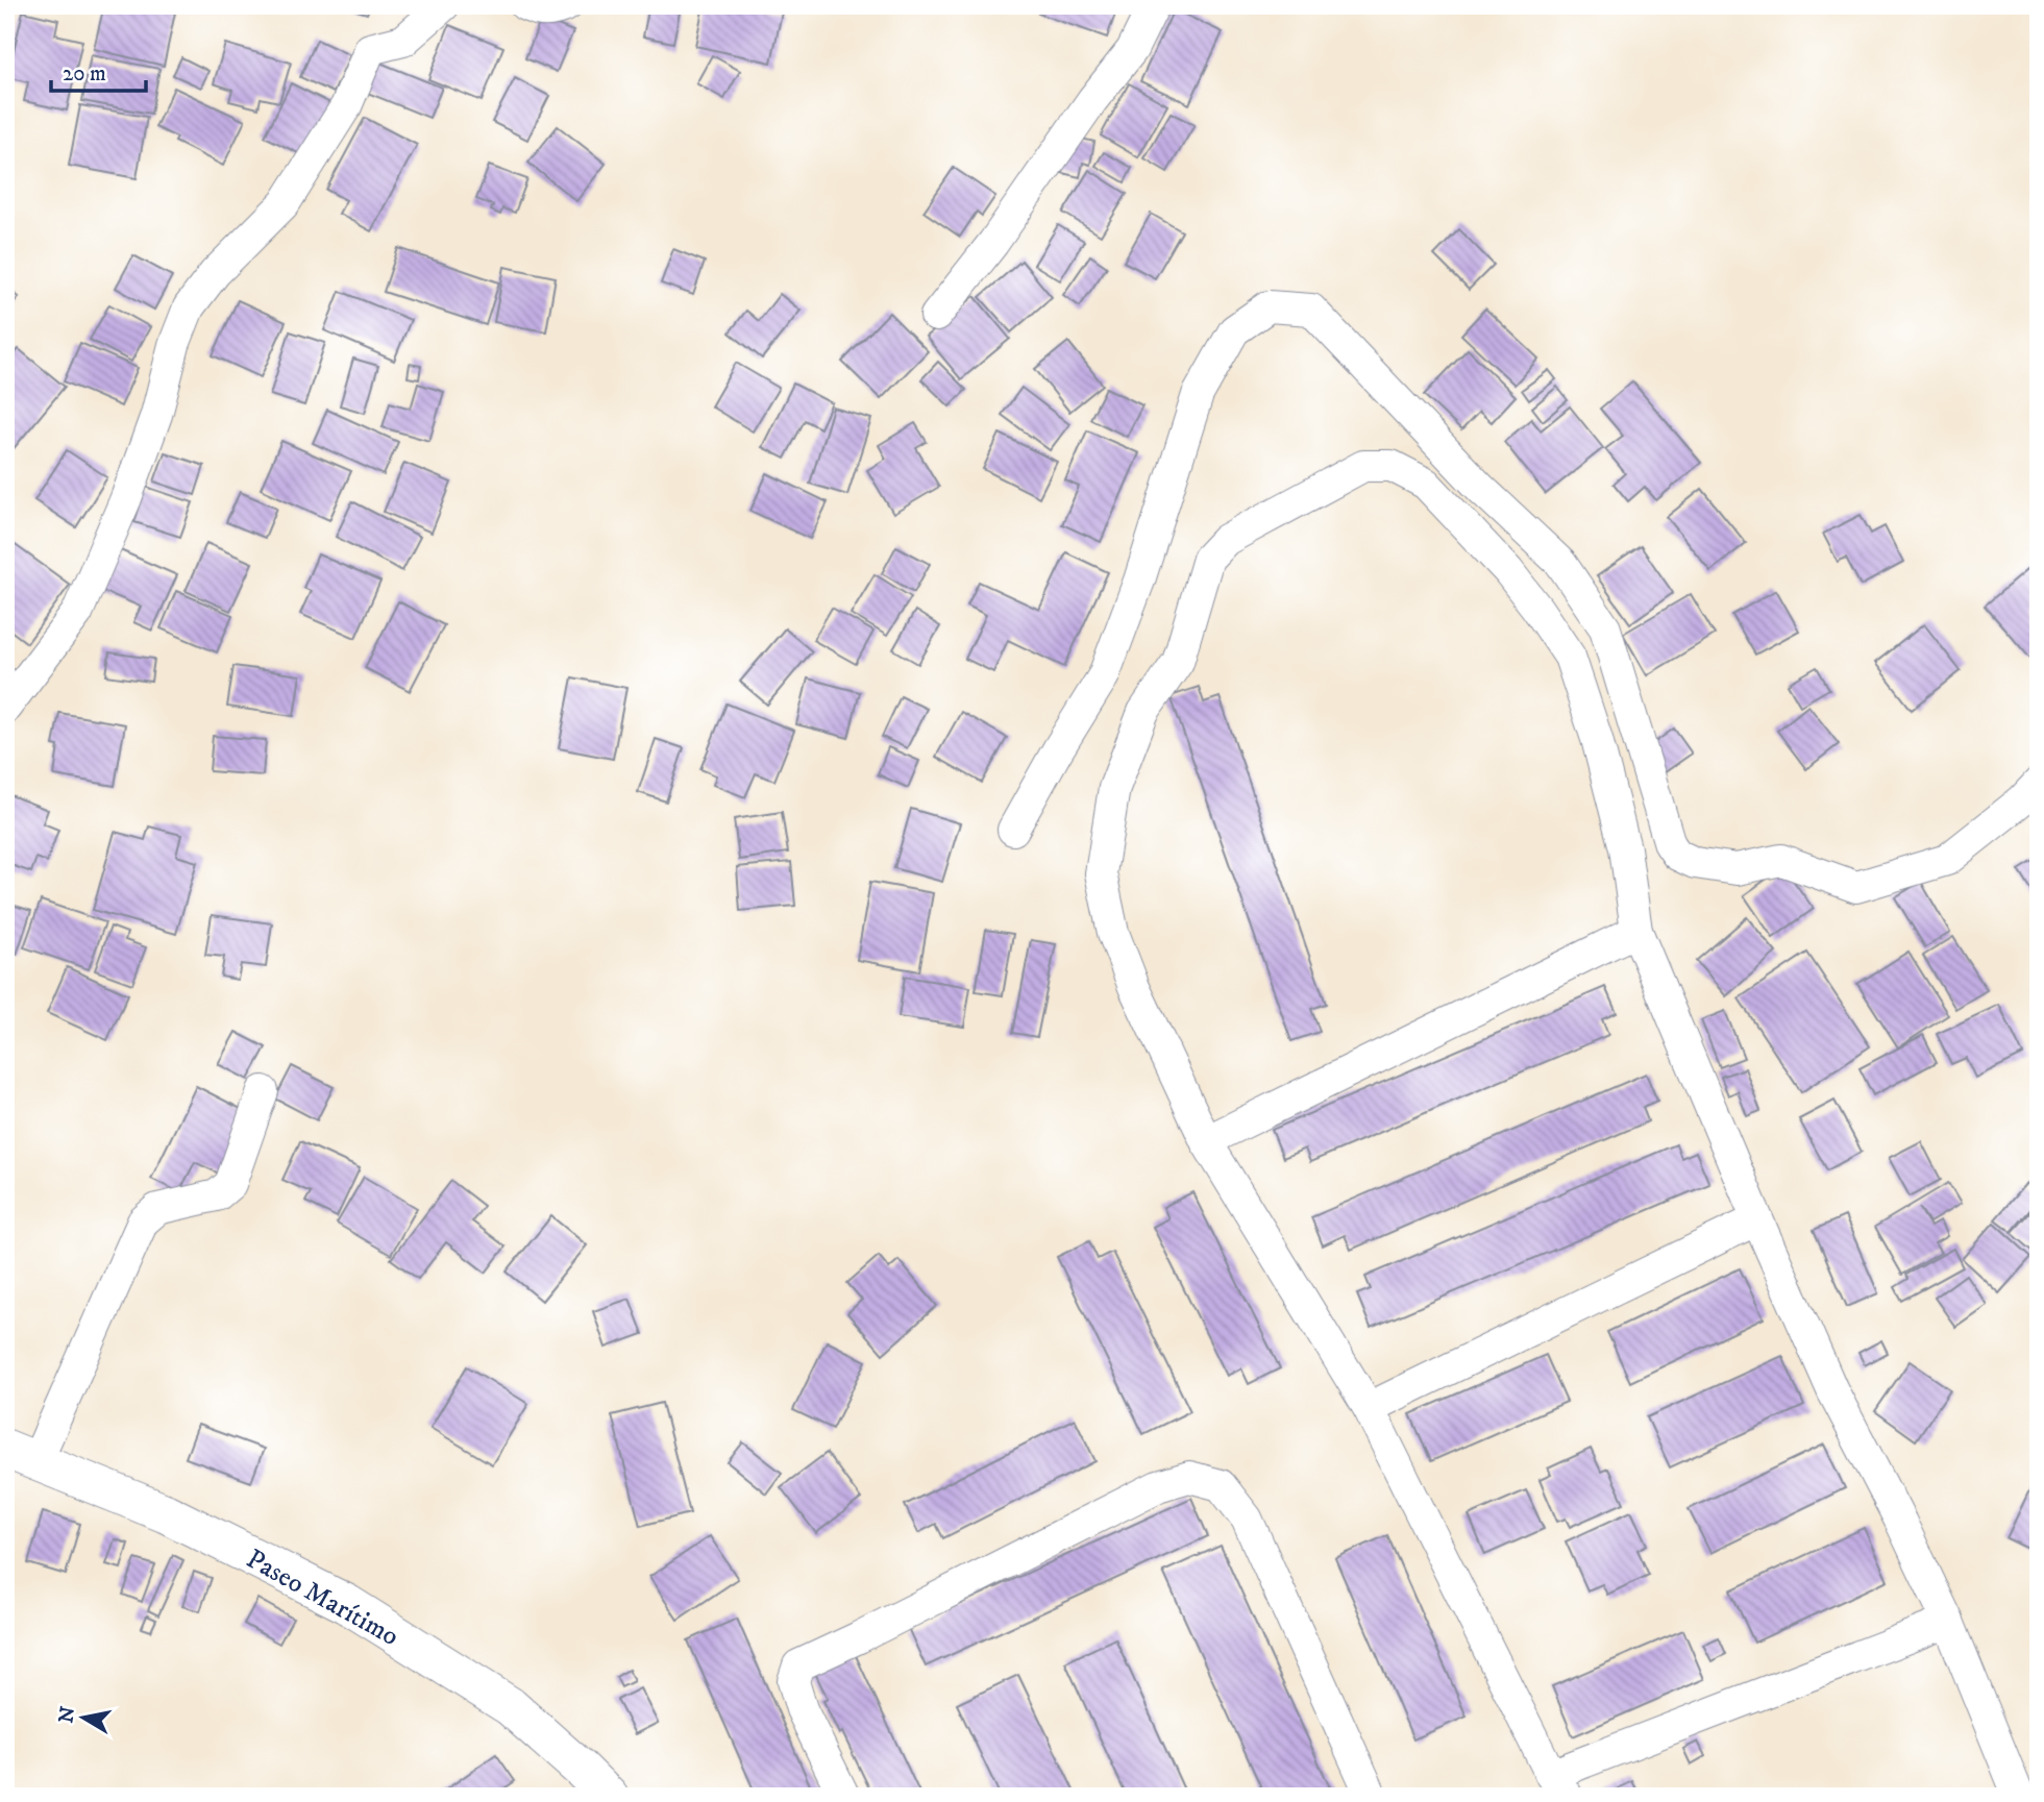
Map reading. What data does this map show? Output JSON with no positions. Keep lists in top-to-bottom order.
{
  "streets": {
    "main road": ["Paseo Marítimo"]
  },
  "scale_bar": "20 m",
  "north": "left"
}
